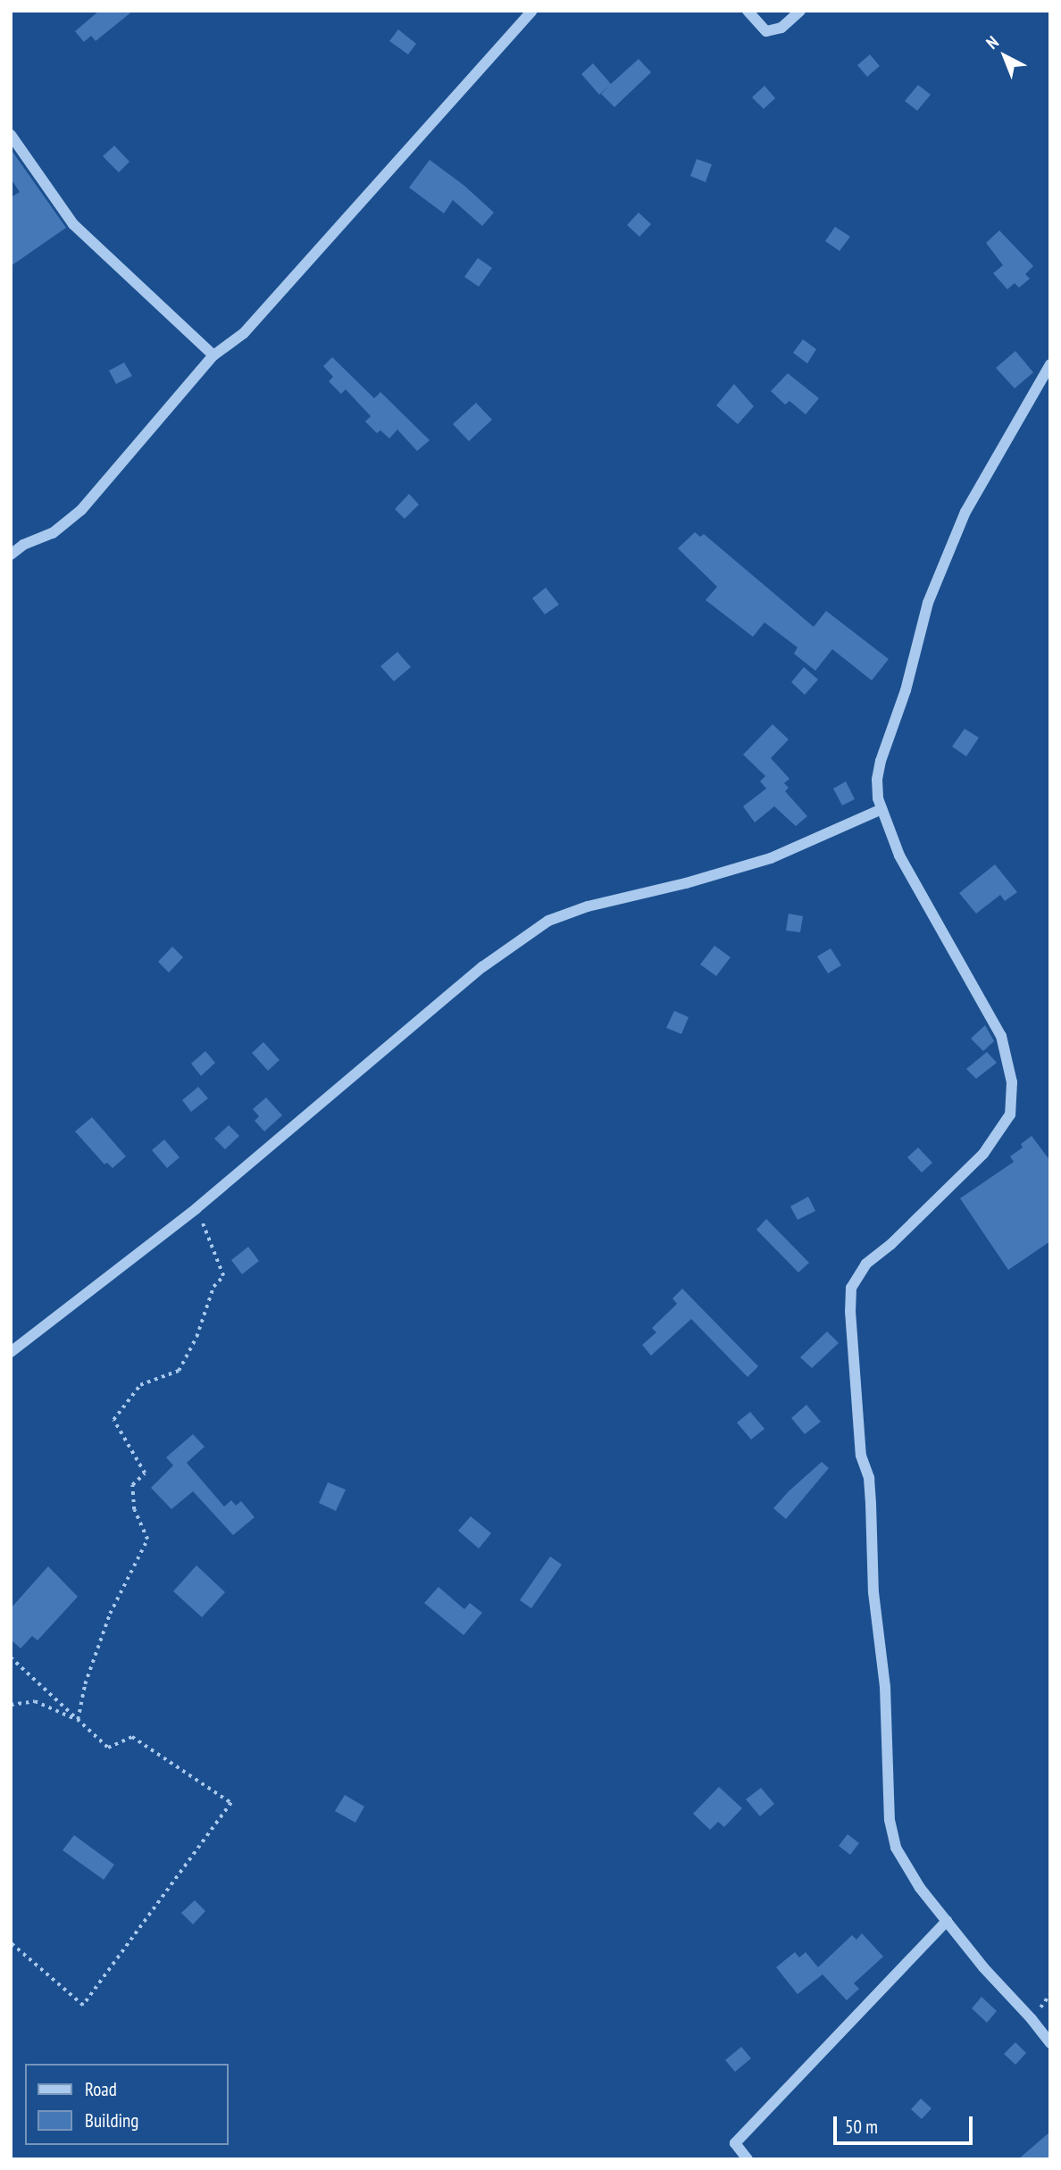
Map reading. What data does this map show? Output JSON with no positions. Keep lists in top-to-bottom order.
{
  "legend": ["Road", "Building"],
  "scale_bar": "50 m",
  "north": "top left"
}
